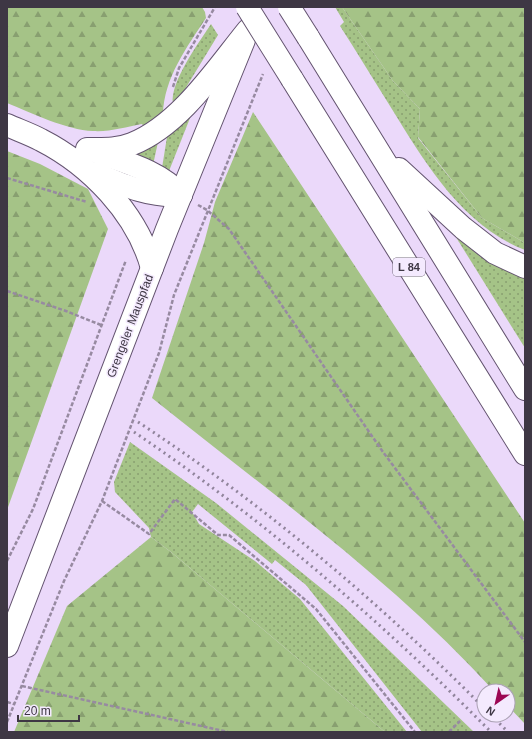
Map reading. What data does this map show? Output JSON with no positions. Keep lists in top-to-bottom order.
{
  "streets": {
    "main road": ["L 84", "Grengeler Mauspfad"]
  },
  "scale_bar": "20 m",
  "north": "bottom left"
}
